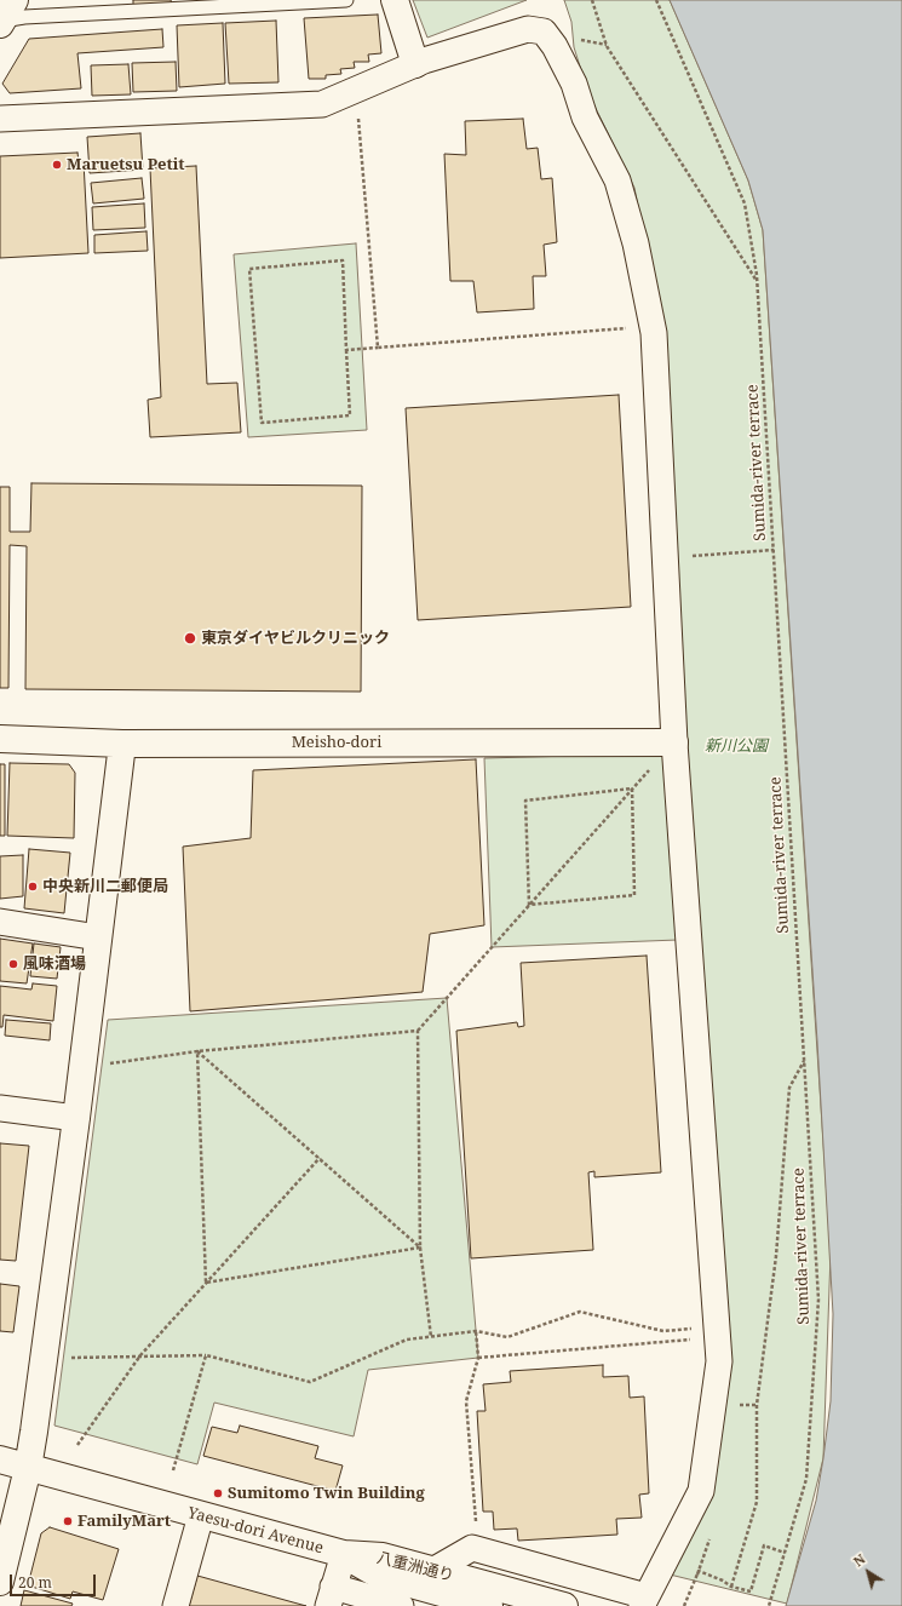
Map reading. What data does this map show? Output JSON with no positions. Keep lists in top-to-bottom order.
{
  "streets": {
    "street": ["Meisho-dori", "Yaesu-dori Avenue", "八重洲通り"],
    "path": ["Sumida-river terrace"]
  },
  "crossings": [
    ["Yaesu-dori Avenue", "八重洲通り"]
  ],
  "parks": ["新川公園"],
  "places": [
    "Maruetsu Petit",
    "東京ダイヤビルクリニック",
    "中央新川二郵便局",
    "風味酒場",
    "Sumitomo Twin Building",
    "FamilyMart"
  ],
  "scale_bar": "20 m",
  "north": "top left"
}
